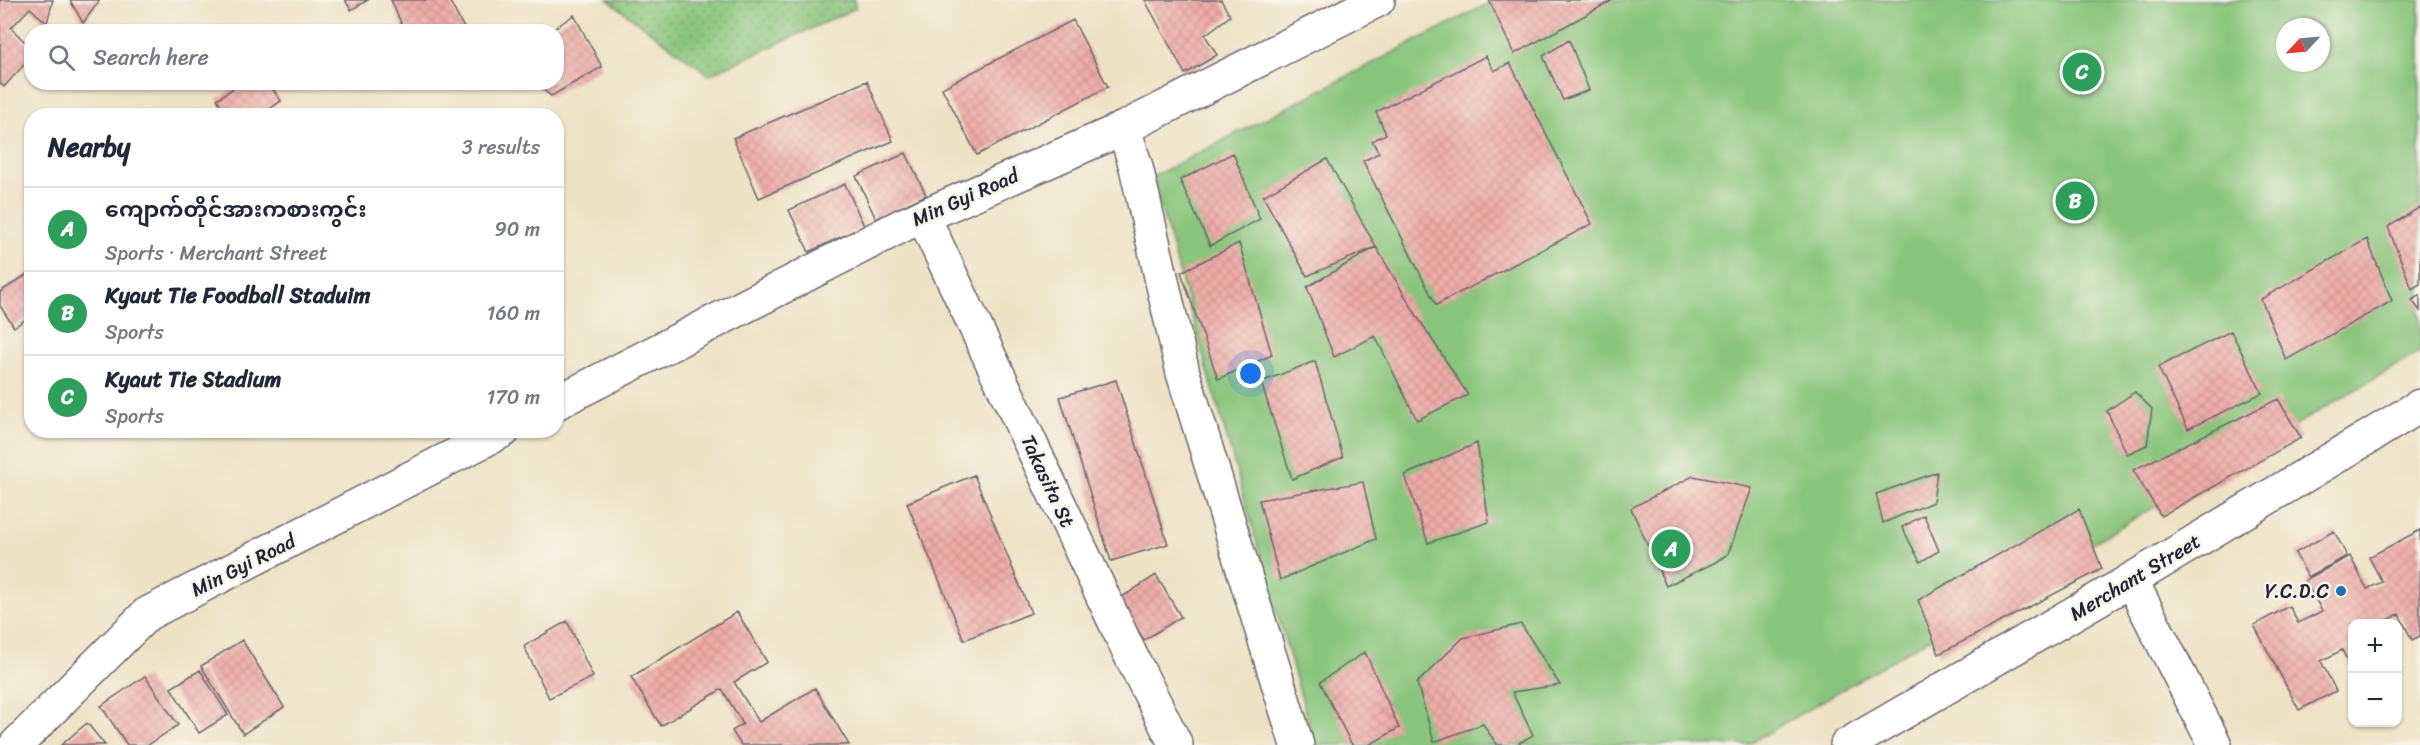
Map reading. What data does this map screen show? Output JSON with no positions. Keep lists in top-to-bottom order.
{
  "streets": {
    "main road": ["Min Gyi Road", "Takasita St", "Merchant Street"]
  },
  "crossings": [
    ["Min Gyi Road", "Takasita St"]
  ],
  "places": ["Y.C.D.C"],
  "north": "bottom left",
  "page": {
    "search": "Search here",
    "pins": ["C", "B", "A"],
    "heading": ["Nearby", "3 results"],
    "list": [
      {
        "mark": "A",
        "name": "ကျောက်တိုင်အားကစားကွင်း",
        "note": "Sports · Merchant Street",
        "value": "90 m"
      },
      {
        "mark": "B",
        "name": "Kyaut Tie Foodball Staduim",
        "note": "Sports",
        "value": "160 m"
      },
      {
        "mark": "C",
        "name": "Kyaut Tie Stadium",
        "note": "Sports",
        "value": "170 m"
      }
    ],
    "map_buttons": ["+", "−"]
  }
}
